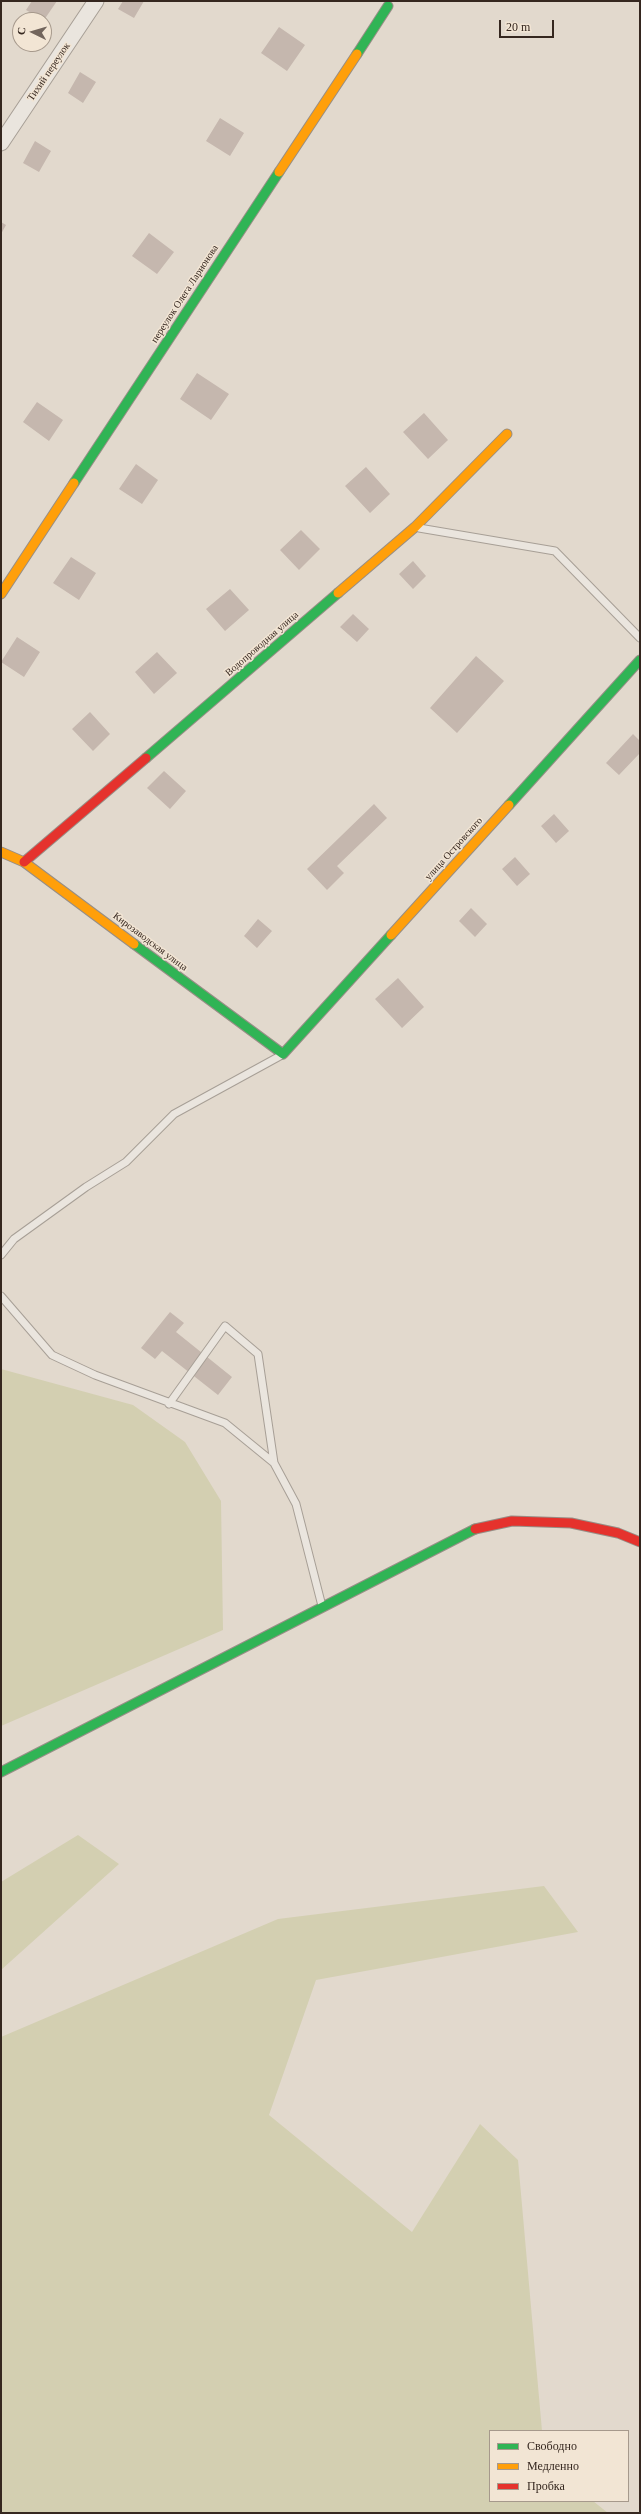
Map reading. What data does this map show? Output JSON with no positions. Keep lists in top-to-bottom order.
{
  "streets": {
    "street": [
      "Тихий переулок",
      "переулок Олега Ларионова",
      "Водопроводная улица",
      "улица Островского",
      "Кирозаводская улица"
    ]
  },
  "crossings": [
    ["Водопроводная улица", "Кирозаводская улица"],
    ["улица Островского", "Кирозаводская улица"]
  ],
  "legend": ["Свободно", "Медленно", "Пробка"],
  "scale_bar": "20 m",
  "north": "left"
}
